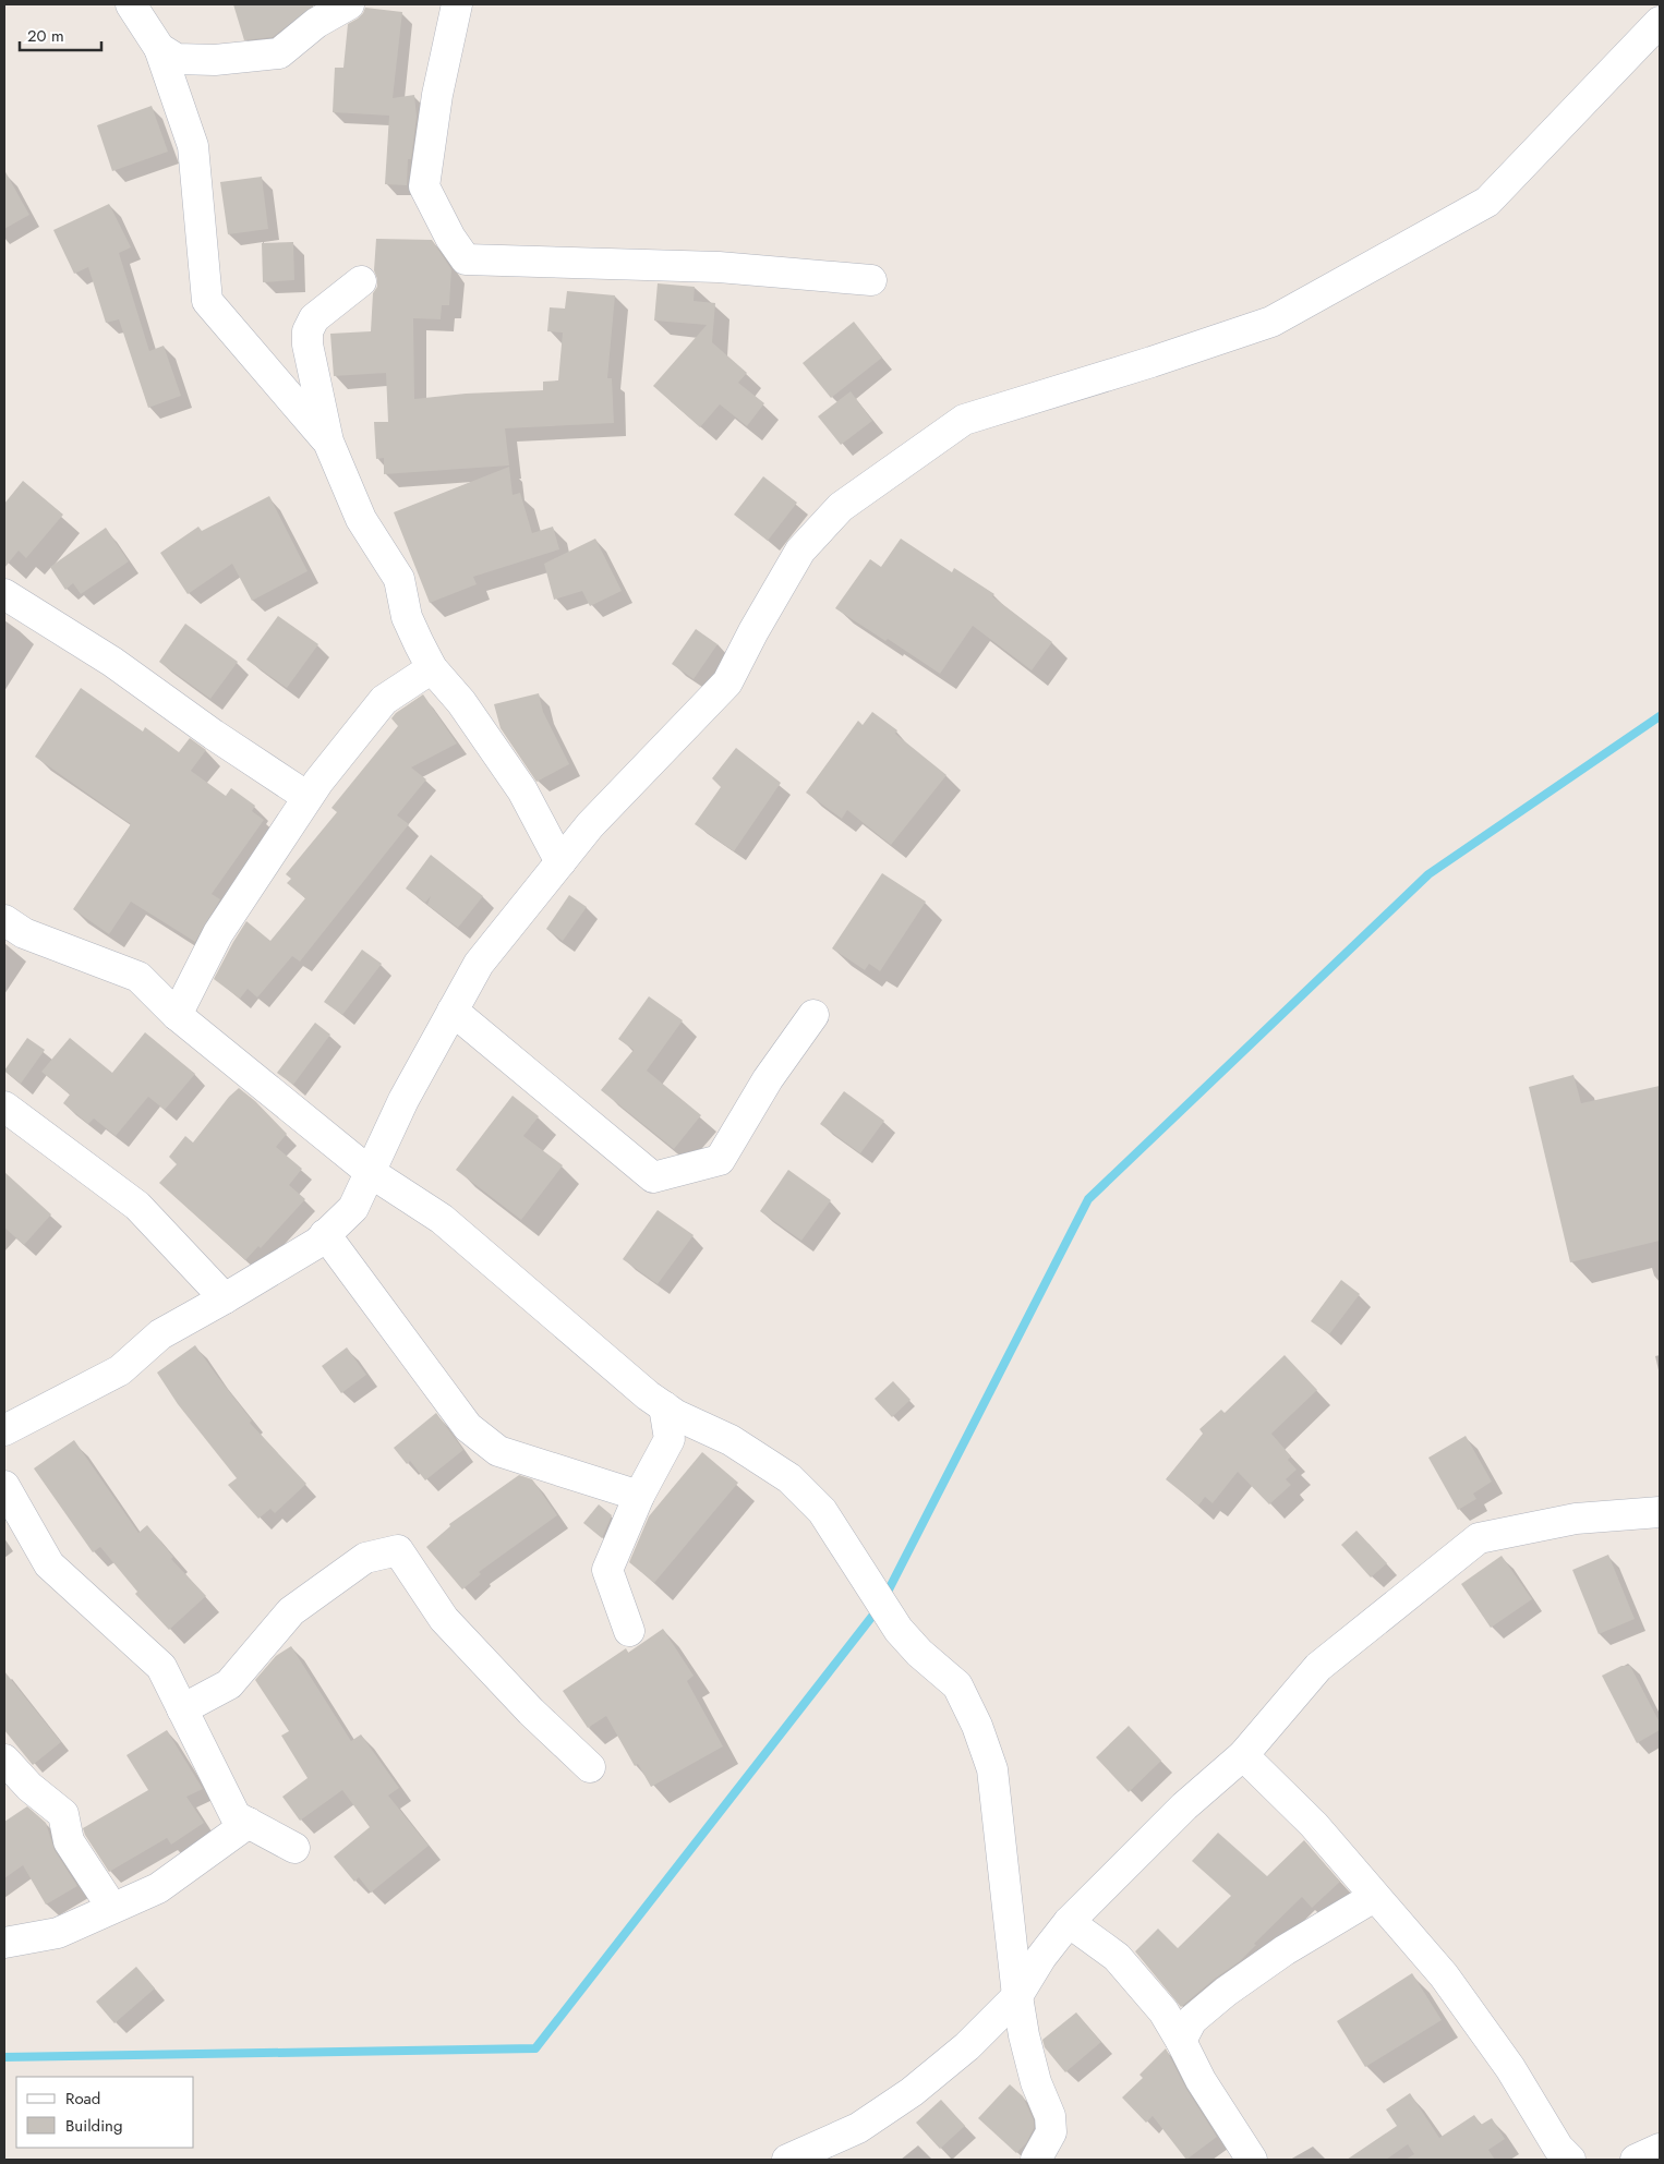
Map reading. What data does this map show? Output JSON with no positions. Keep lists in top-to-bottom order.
{
  "legend": ["Road", "Building"],
  "scale_bar": "20 m"
}
